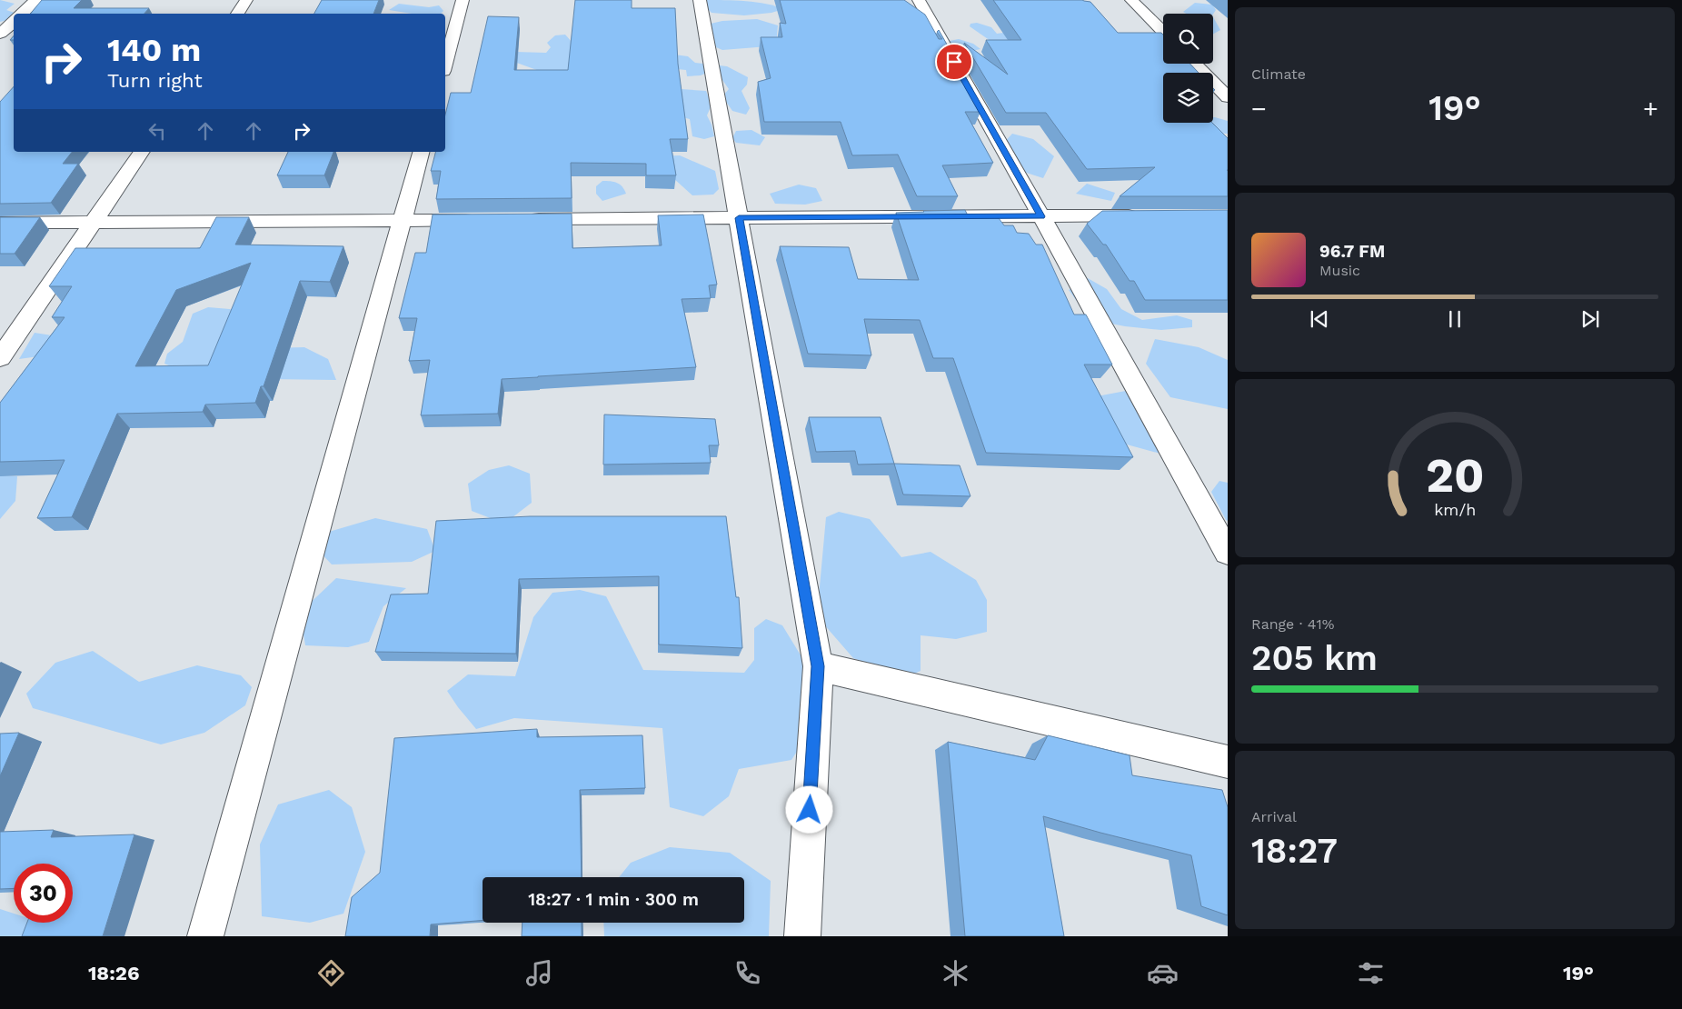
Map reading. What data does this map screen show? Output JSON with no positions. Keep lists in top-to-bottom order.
{
  "page": {
    "tile": [
      "Climate",
      ["Range · 41%", "205 km"],
      ["Arrival", "18:27"]
    ],
    "turn": ["140 m", "Turn right"],
    "heat": ["−", "19°", "+"],
    "song": ["96.7 FM", "Music"],
    "limit": "30",
    "trip": "18:27 · 1 min · 300 m",
    "tabs": ["18:26", "19°"],
    "gauge": ["20", "km/h"]
  }
}
